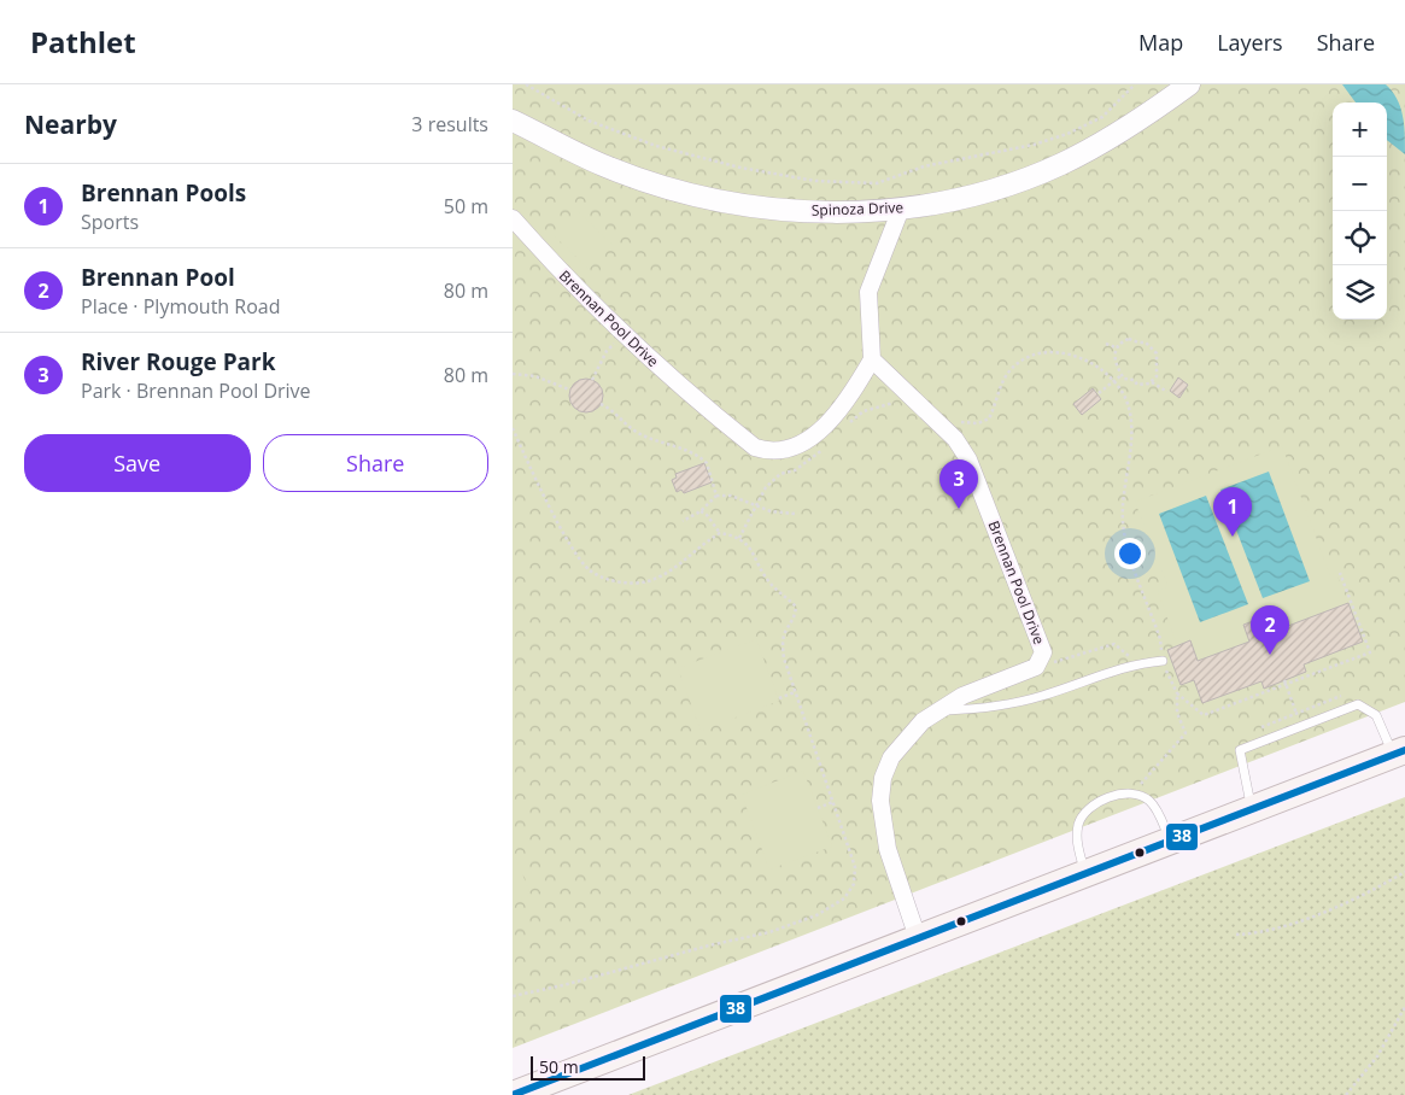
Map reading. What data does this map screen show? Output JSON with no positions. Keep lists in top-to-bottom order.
{
  "streets": {
    "street": ["Spinoza Drive", "Brennan Pool Drive"]
  },
  "lines": ["transit line 38"],
  "scale_bar": "50 m",
  "page": {
    "header": "Pathlet",
    "nav": ["Map", "Layers", "Share"],
    "heading": ["Nearby", "3 results"],
    "map_buttons": ["+", "−"],
    "list": [
      {
        "mark": "1",
        "name": "Brennan Pools",
        "note": "Sports",
        "value": "50 m"
      },
      {
        "mark": "2",
        "name": "Brennan Pool",
        "note": "Place · Plymouth Road",
        "value": "80 m"
      },
      {
        "mark": "3",
        "name": "River Rouge Park",
        "note": "Park · Brennan Pool Drive",
        "value": "80 m"
      }
    ],
    "buttons": ["Save", "Share"],
    "pins": ["3", "1", "2"],
    "scale": "50 m"
  }
}
